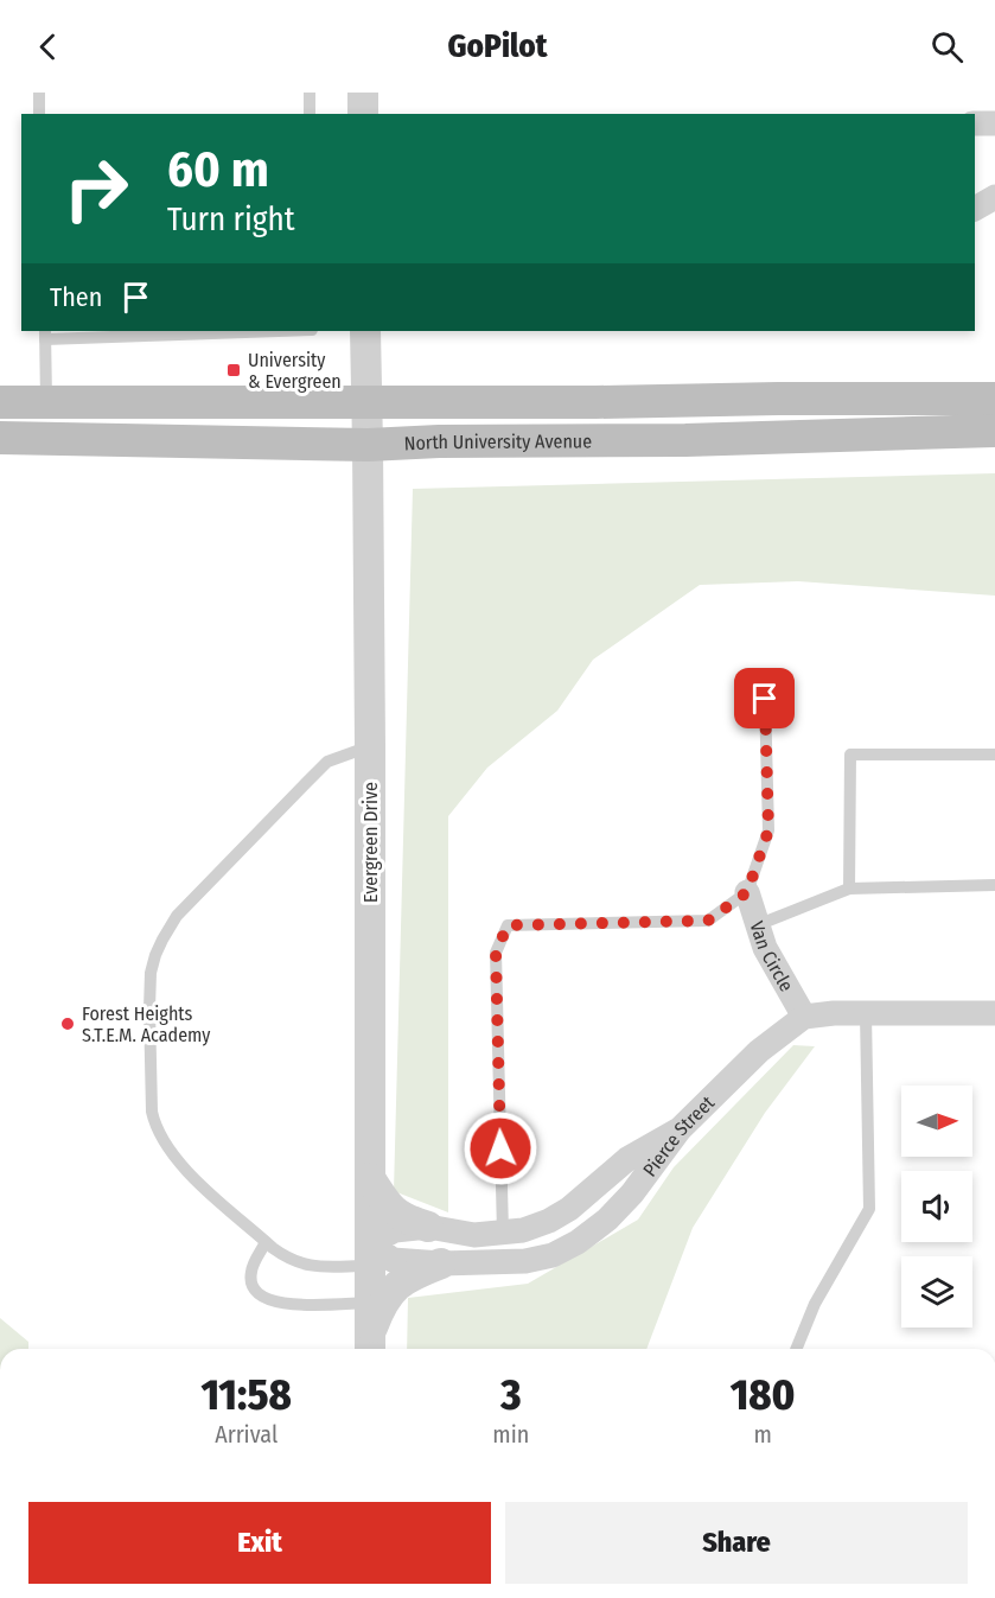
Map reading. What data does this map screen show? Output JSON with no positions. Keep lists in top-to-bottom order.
{
  "streets": {
    "main road": ["North University Avenue"],
    "street": ["Evergreen Drive", "Van Circle", "Pierce Street"]
  },
  "crossings": [
    ["North University Avenue", "Evergreen Drive"],
    ["Evergreen Drive", "Pierce Street"],
    ["Van Circle", "Pierce Street"]
  ],
  "places": {
    "transit": ["University & Evergreen"],
    "other": ["Forest Heights S.T.E.M. Academy"]
  },
  "north": "right",
  "page": {
    "header": "GoPilot",
    "turn": ["60 m", "Turn right"],
    "then": "Then",
    "eta": [
      "11:58",
      "Arrival",
      "3",
      "min",
      "180",
      "m"
    ],
    "buttons": ["Exit", "Share"]
  }
}
